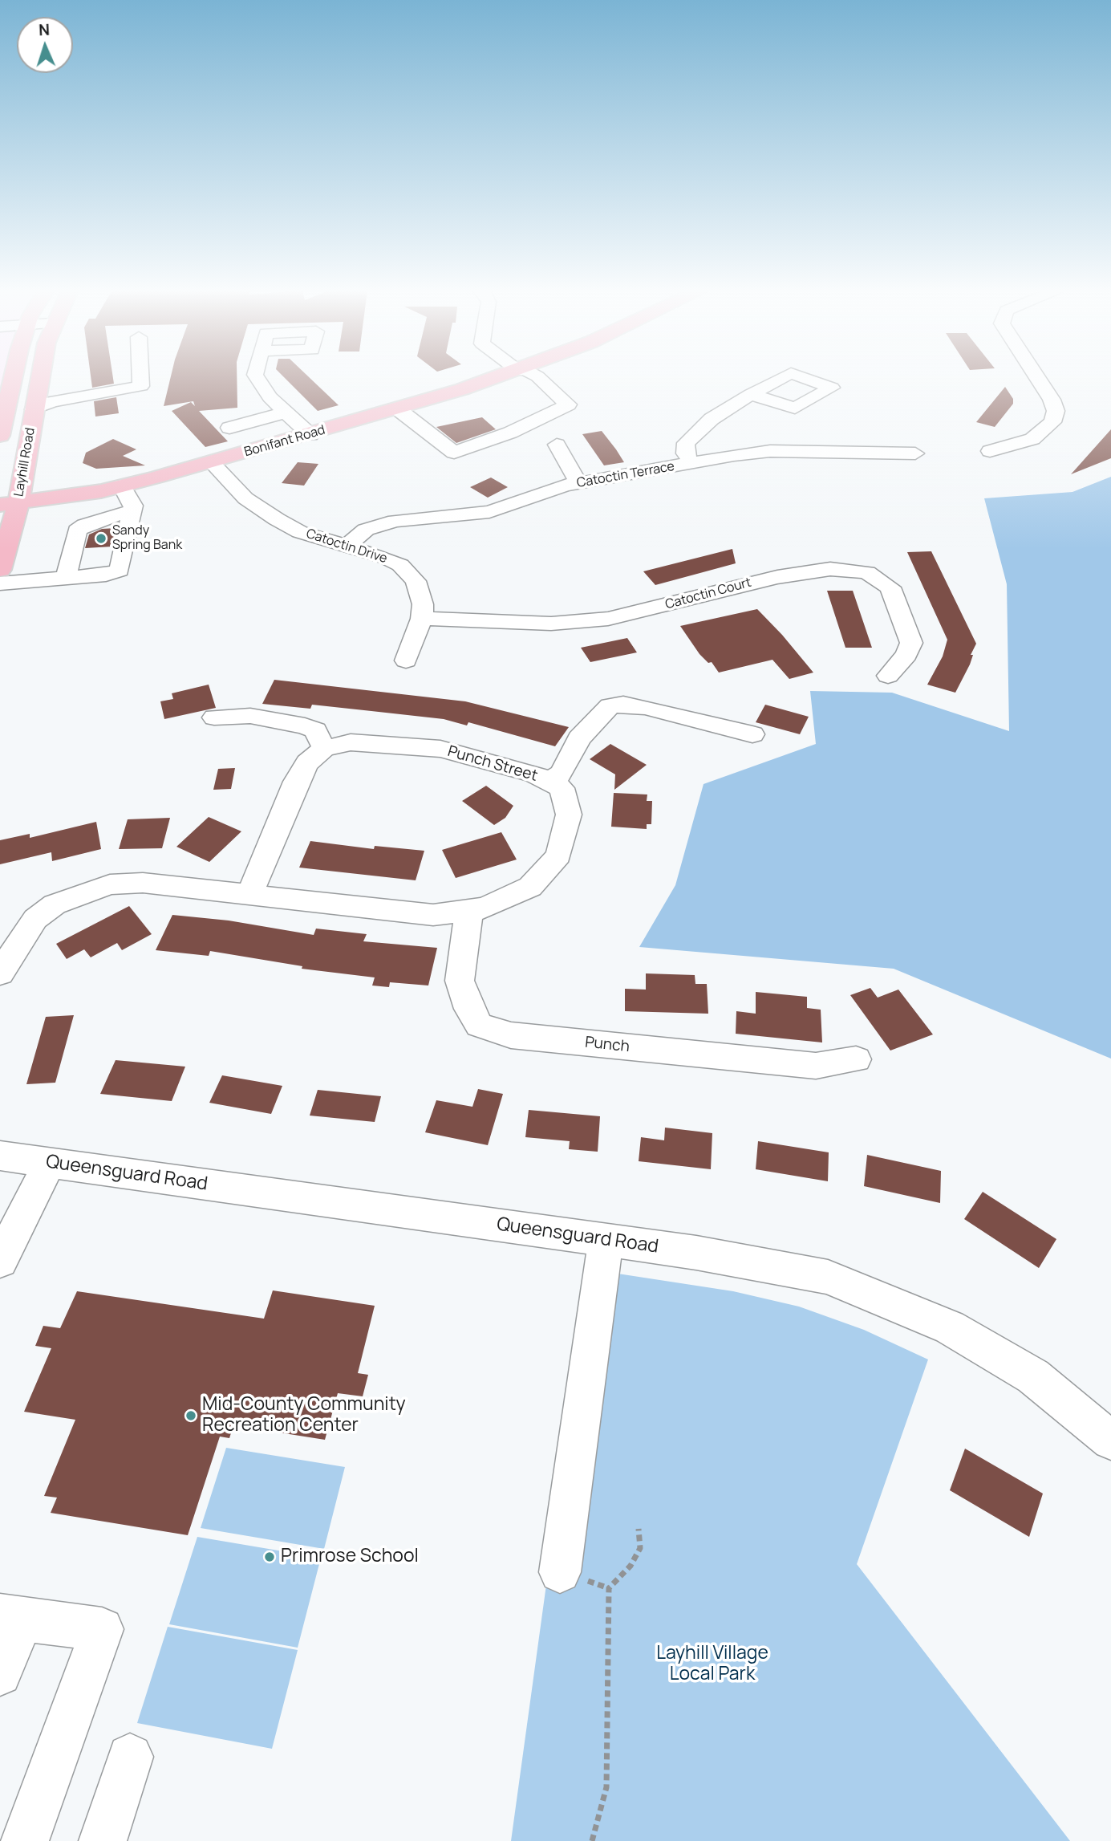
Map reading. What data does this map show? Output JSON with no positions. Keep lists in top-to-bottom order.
{
  "streets": {
    "main road": ["Bonifant Road", "Layhill Road"],
    "street": [
      "Catoctin Terrace",
      "Catoctin Drive",
      "Catoctin Court",
      "Punch Street",
      "Punch",
      "Queensguard Road"
    ]
  },
  "crossings": [
    ["Bonifant Road", "Layhill Road"],
    ["Bonifant Road", "Catoctin Drive"],
    ["Catoctin Terrace", "Catoctin Drive"],
    ["Catoctin Drive", "Catoctin Court"],
    ["Punch Street", "Punch"]
  ],
  "parks": ["Layhill Village Local Park"],
  "places": ["Sandy Spring Bank", "Mid-County Community Recreation Center", "Primrose School"],
  "north": "top"
}
